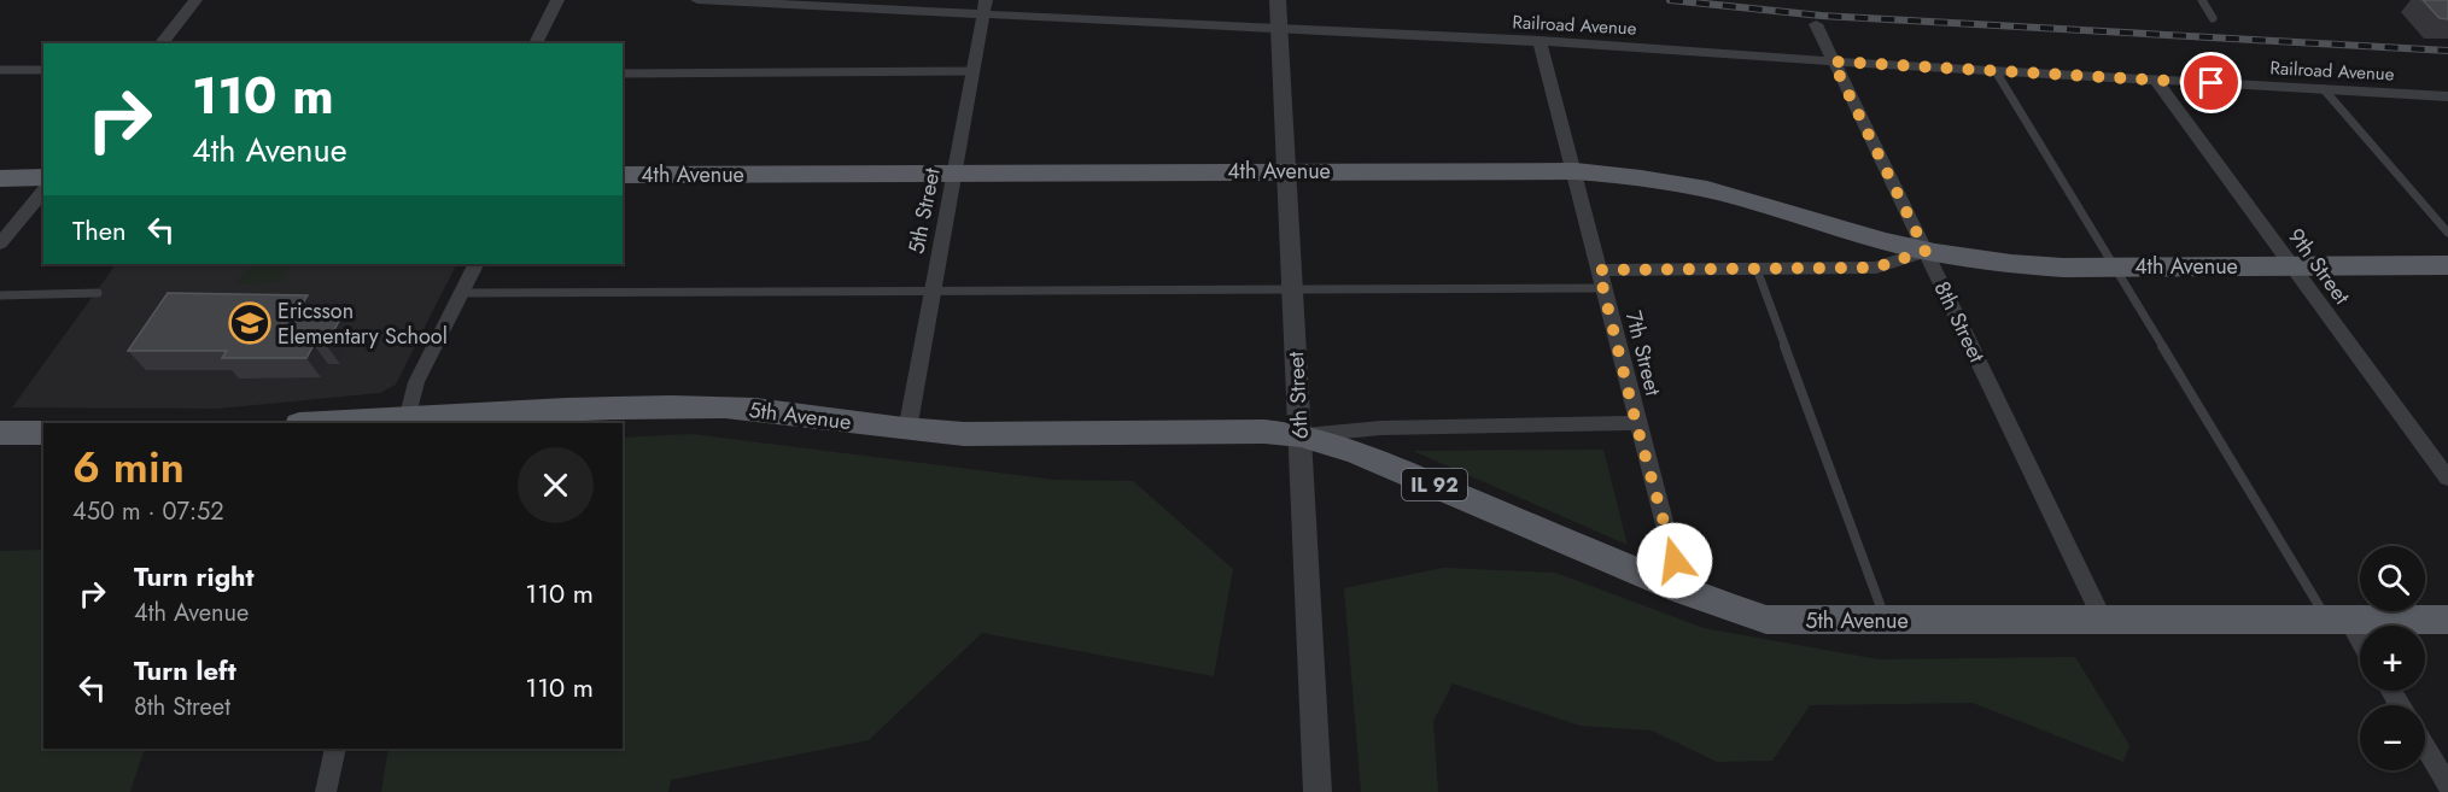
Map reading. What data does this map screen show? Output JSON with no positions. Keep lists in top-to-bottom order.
{
  "streets": {
    "main road": ["4th Avenue", "5th Avenue", "IL 92"],
    "street": [
      "Railroad Avenue",
      "5th Street",
      "9th Street",
      "8th Street",
      "7th Street",
      "6th Street"
    ]
  },
  "crossings": [
    ["Railroad Avenue", "5th Street"],
    ["Railroad Avenue", "9th Street"],
    ["Railroad Avenue", "8th Street"],
    ["Railroad Avenue", "7th Street"],
    ["Railroad Avenue", "6th Street"],
    ["4th Avenue", "5th Street"],
    ["4th Avenue", "9th Street"],
    ["4th Avenue", "8th Street"],
    ["4th Avenue", "7th Street"],
    ["4th Avenue", "6th Street"],
    ["5th Street", "5th Avenue"],
    ["8th Street", "5th Avenue"],
    ["7th Street", "5th Avenue"],
    ["6th Street", "5th Avenue"]
  ],
  "places": {
    "school or university": ["Ericsson Elementary School"]
  },
  "page": {
    "turn": ["110 m", "4th Avenue"],
    "then": "Then",
    "heading": ["6 min", "450 m · 07:52"],
    "map_buttons": ["+", "−"],
    "list": [
      {
        "name": "Turn right",
        "note": "4th Avenue",
        "value": "110 m"
      },
      {
        "name": "Turn left",
        "note": "8th Street",
        "value": "110 m"
      }
    ]
  }
}
